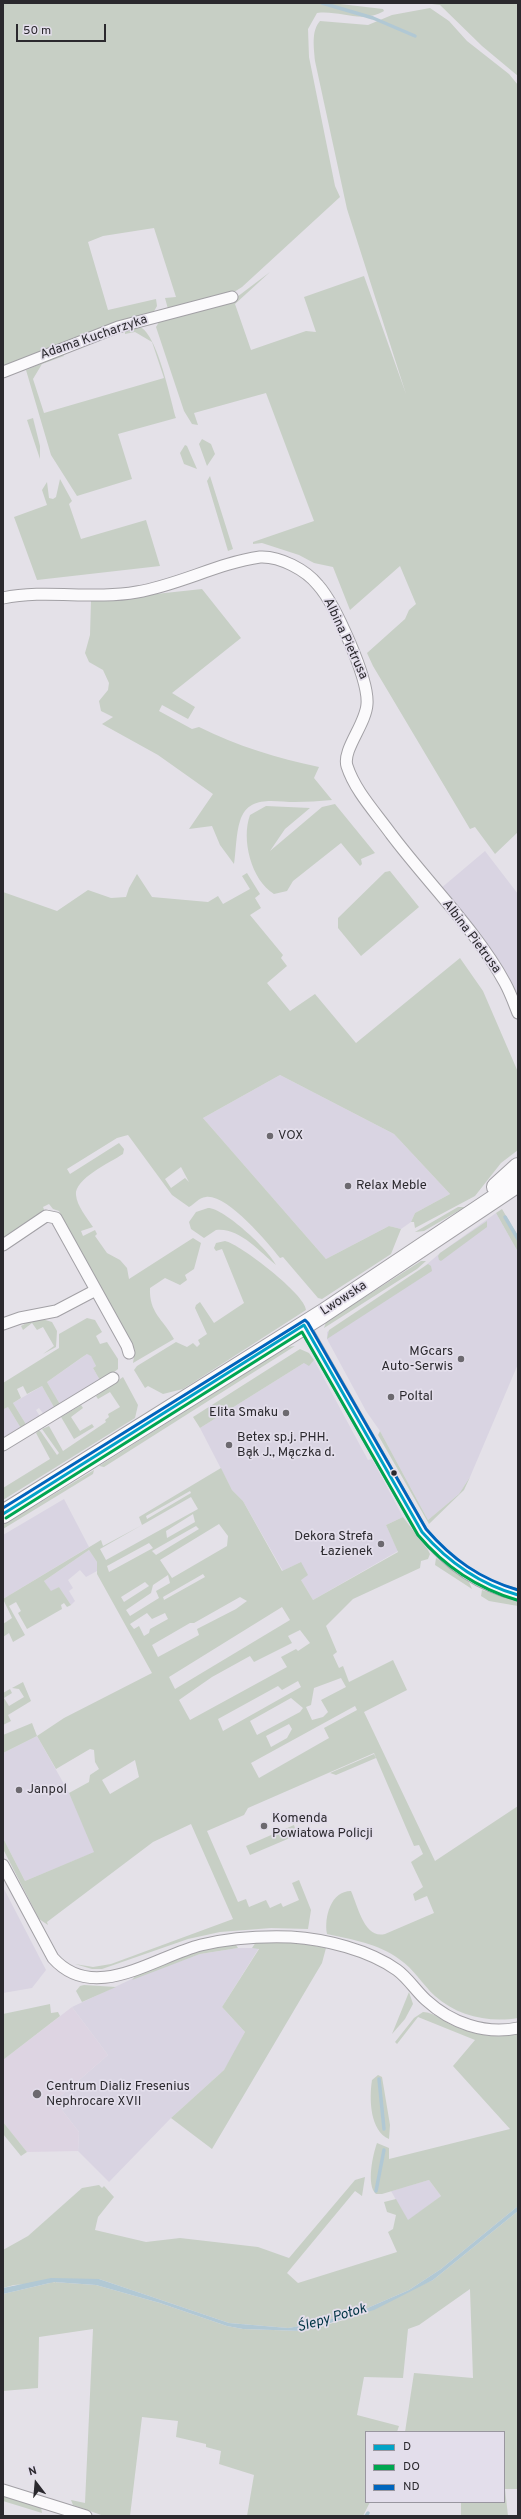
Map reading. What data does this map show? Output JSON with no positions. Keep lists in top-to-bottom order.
{
  "streets": {
    "main road": ["Lwowska"],
    "street": ["Adama Kucharzyka", "Albina Pietrusa"]
  },
  "water": ["Ślepy Potok"],
  "places": [
    "VOX",
    "Relax Meble",
    "MGcars Auto-Serwis",
    "Poltal",
    "Elita Smaku",
    "Betex sp.j. PHH. Bąk J., Mączka d.",
    "Dekora Strefa Łazienek",
    "Janpol",
    "Komenda Powiatowa Policji",
    "Centrum Dializ Fresenius Nephrocare XVII"
  ],
  "lines": ["transit line ND", "transit line D", "transit line DO"],
  "legend": ["D", "DO", "ND"],
  "scale_bar": "50 m",
  "north": "top"
}
